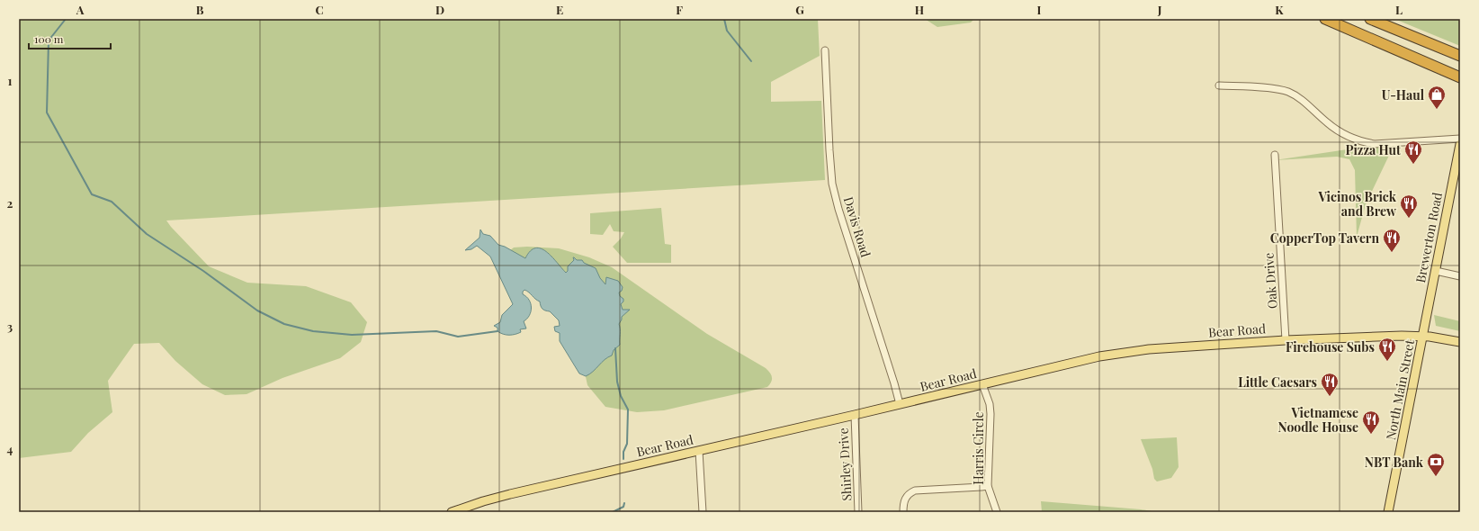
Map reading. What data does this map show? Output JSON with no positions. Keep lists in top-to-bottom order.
{
  "streets": {
    "main road": ["Brewerton Road", "Bear Road", "North Main Street"],
    "street": [
      "Davis Road",
      "Oak Drive",
      "Harris Circle",
      "Shirley Drive"
    ]
  },
  "crossings": [
    ["Davis Road", "Bear Road"],
    ["Brewerton Road", "Bear Road"],
    ["Brewerton Road", "North Main Street"],
    ["Oak Drive", "Bear Road"],
    ["Bear Road", "North Main Street"],
    ["Bear Road", "Harris Circle"],
    ["Bear Road", "Shirley Drive"]
  ],
  "places": {
    "shop": ["U-Haul"],
    "restaurant": [
      "Pizza Hut",
      "Vicinos Brick and Brew",
      "CopperTop Tavern",
      "Firehouse Subs",
      "Little Caesars",
      "Vietnamese Noodle House"
    ],
    "bank": ["NBT Bank"]
  },
  "scale_bar": "100 m",
  "grid": {
    "columns": [
      "A",
      "B",
      "C",
      "D",
      "E",
      "F",
      "G",
      "H",
      "I",
      "J",
      "K",
      "L"
    ],
    "rows": [
      "1",
      "2",
      "3",
      "4"
    ]
  }
}
